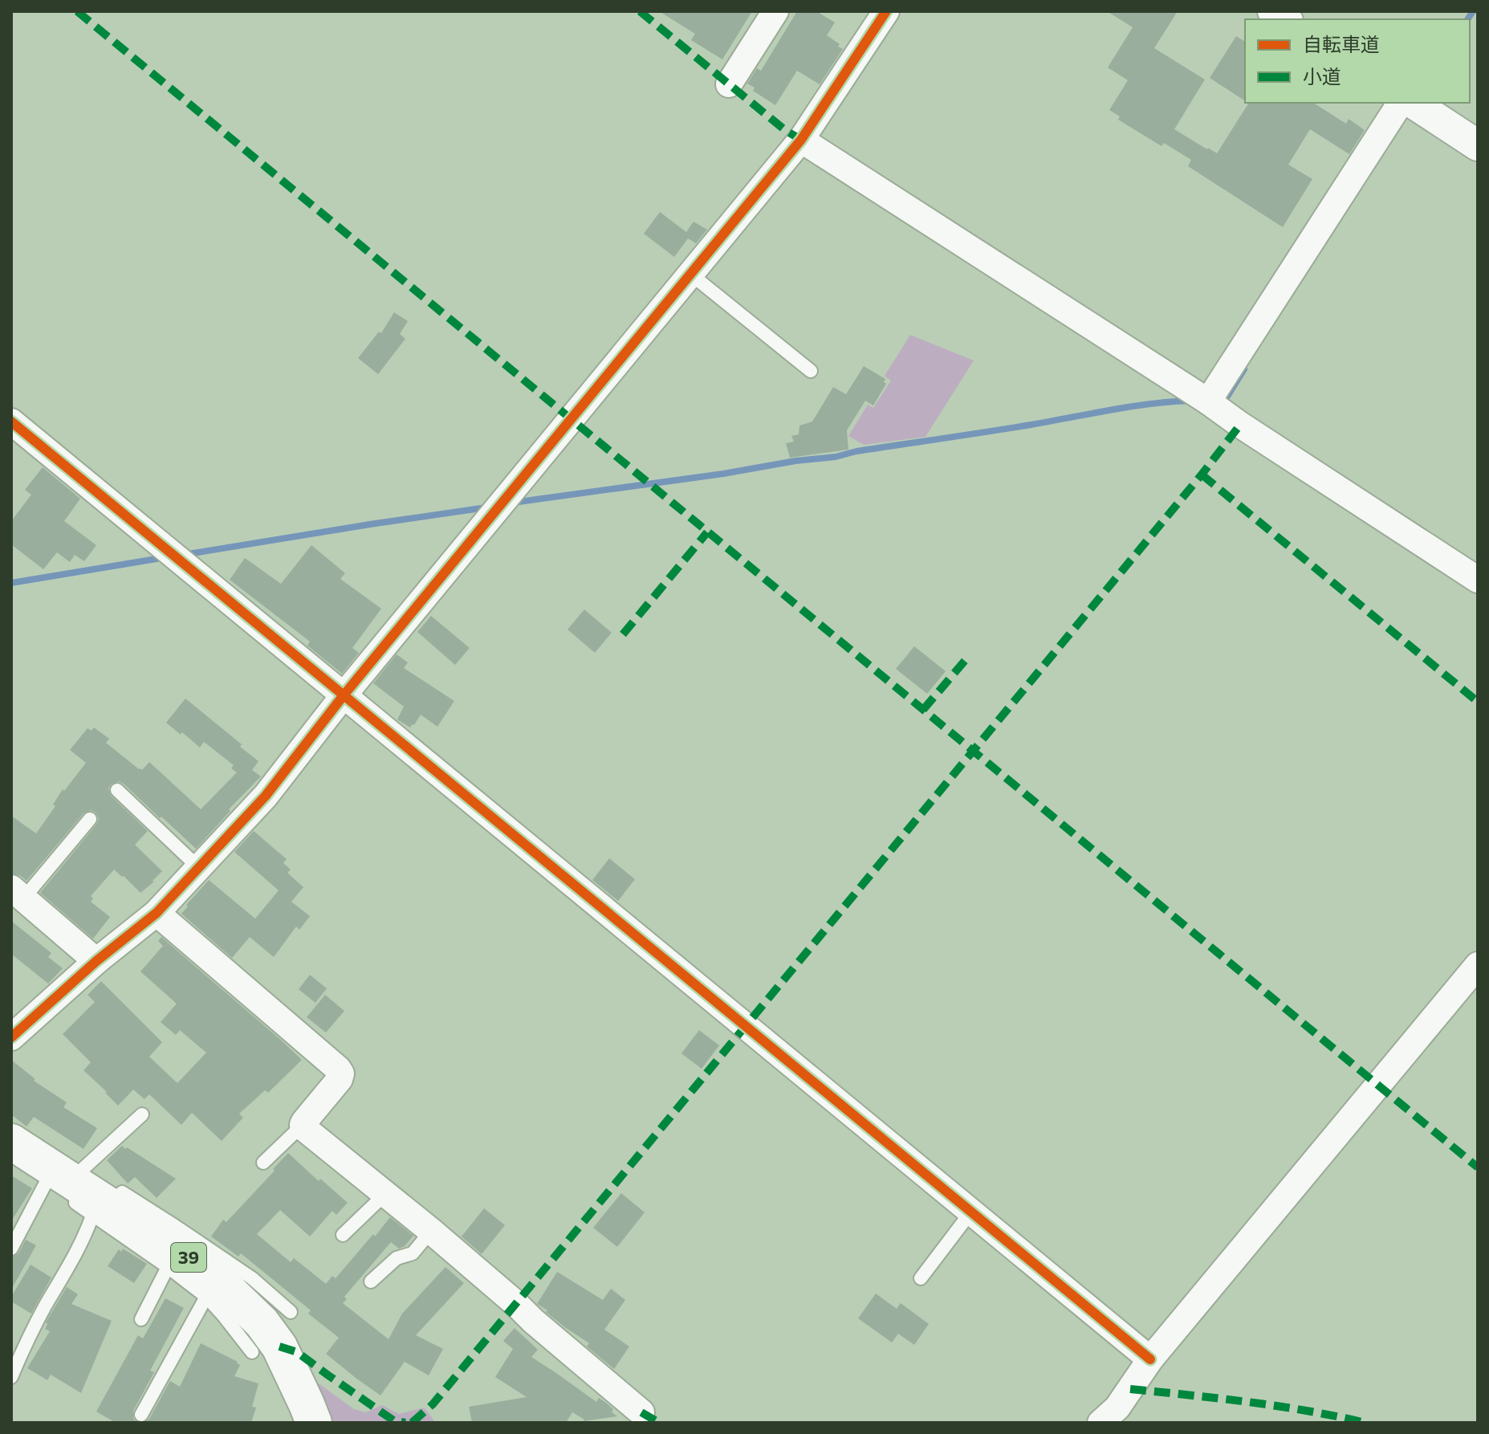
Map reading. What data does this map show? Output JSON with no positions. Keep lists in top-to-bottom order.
{
  "streets": {
    "main road": ["39"]
  },
  "legend": ["自転車道", "小道"]
}
